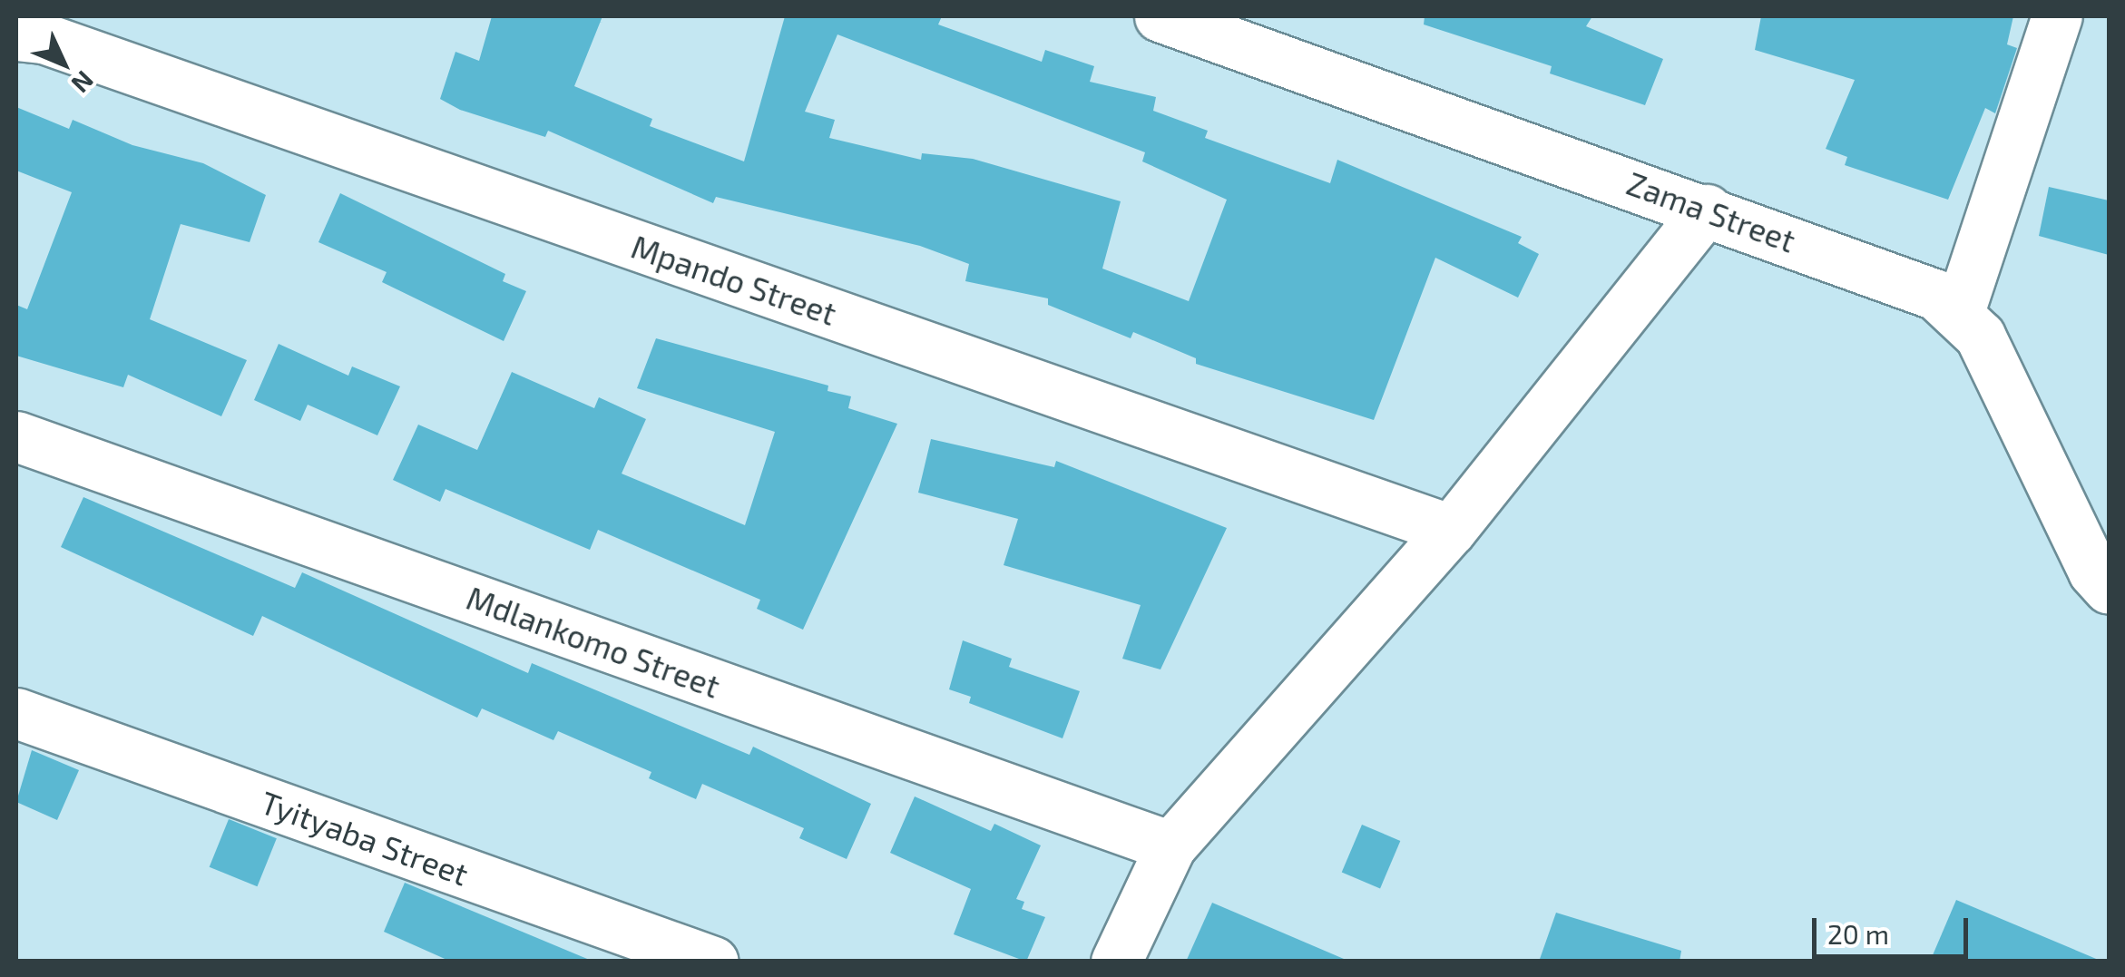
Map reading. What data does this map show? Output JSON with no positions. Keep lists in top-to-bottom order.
{
  "streets": {
    "street": [
      "Zama Street",
      "Mpando Street",
      "Mdlankomo Street",
      "Tyityaba Street"
    ]
  },
  "scale_bar": "20 m",
  "north": "bottom right"
}
